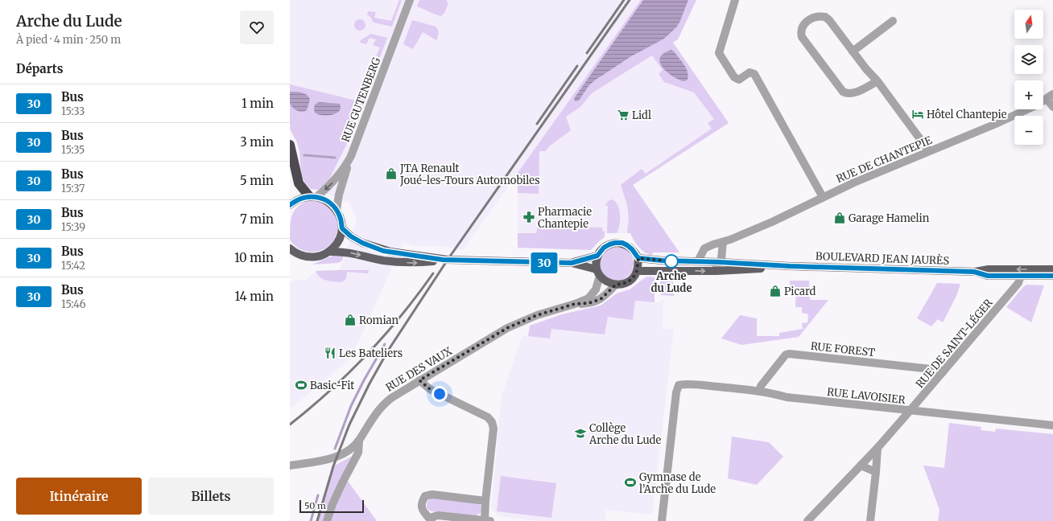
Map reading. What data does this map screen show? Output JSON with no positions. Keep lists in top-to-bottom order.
{
  "streets": {
    "main road": ["BOULEVARD JEAN JAURÈS"],
    "street": [
      "RUE GUTENBERG",
      "RUE DE CHANTEPIE",
      "RUE DE SAINT-LÉGER",
      "RUE FOREST",
      "RUE DES VAUX",
      "RUE LAVOISIER"
    ]
  },
  "crossings": [
    ["RUE DE CHANTEPIE", "BOULEVARD JEAN JAURÈS"],
    ["BOULEVARD JEAN JAURÈS", "RUE DE SAINT-LÉGER"],
    ["BOULEVARD JEAN JAURÈS", "RUE DES VAUX"],
    ["RUE DE SAINT-LÉGER", "RUE FOREST"],
    ["RUE DE SAINT-LÉGER", "RUE LAVOISIER"],
    ["RUE FOREST", "RUE LAVOISIER"]
  ],
  "places": {
    "hotel": ["Hôtel Chantepie"],
    "supermarket": ["Lidl"],
    "shop": [
      "JTA Renault Joué-les-Tours Automobiles",
      "Garage Hamelin",
      "Picard",
      "Romian"
    ],
    "pharmacy": ["Pharmacie Chantepie"],
    "other": ["Arche du Lude"],
    "restaurant": ["Les Bateliers"],
    "sports": ["Basic-Fit", "Gymnase de l’Arche du Lude"],
    "school or university": ["Collège Arche du Lude"]
  },
  "lines": ["bus line 30"],
  "scale_bar": "50 m",
  "north": "top",
  "page": {
    "heading": [
      ["Arche du Lude", "À pied · 4 min · 250 m"],
      "Départs"
    ],
    "on_map": "30",
    "map_buttons": ["+", "−"],
    "list": [
      {
        "mark": "30",
        "name": "Bus",
        "note": "15:33",
        "value": "1 min"
      },
      {
        "mark": "30",
        "name": "Bus",
        "note": "15:35",
        "value": "3 min"
      },
      {
        "mark": "30",
        "name": "Bus",
        "note": "15:37",
        "value": "5 min"
      },
      {
        "mark": "30",
        "name": "Bus",
        "note": "15:39",
        "value": "7 min"
      },
      {
        "mark": "30",
        "name": "Bus",
        "note": "15:42",
        "value": "10 min"
      },
      {
        "mark": "30",
        "name": "Bus",
        "note": "15:46",
        "value": "14 min"
      }
    ],
    "buttons": ["Itinéraire", "Billets"],
    "scale": "50 m"
  }
}
